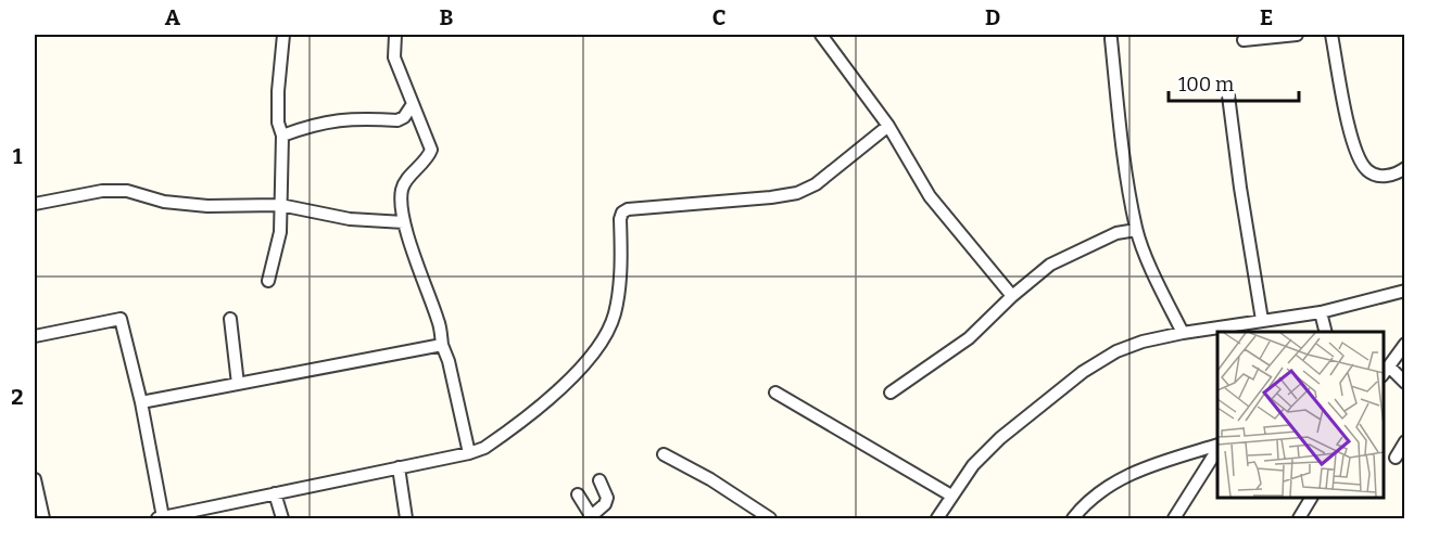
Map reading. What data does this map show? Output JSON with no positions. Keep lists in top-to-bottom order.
{
  "scale_bar": "100 m",
  "grid": {
    "columns": [
      "A",
      "B",
      "C",
      "D",
      "E"
    ],
    "rows": ["1", "2"]
  }
}
